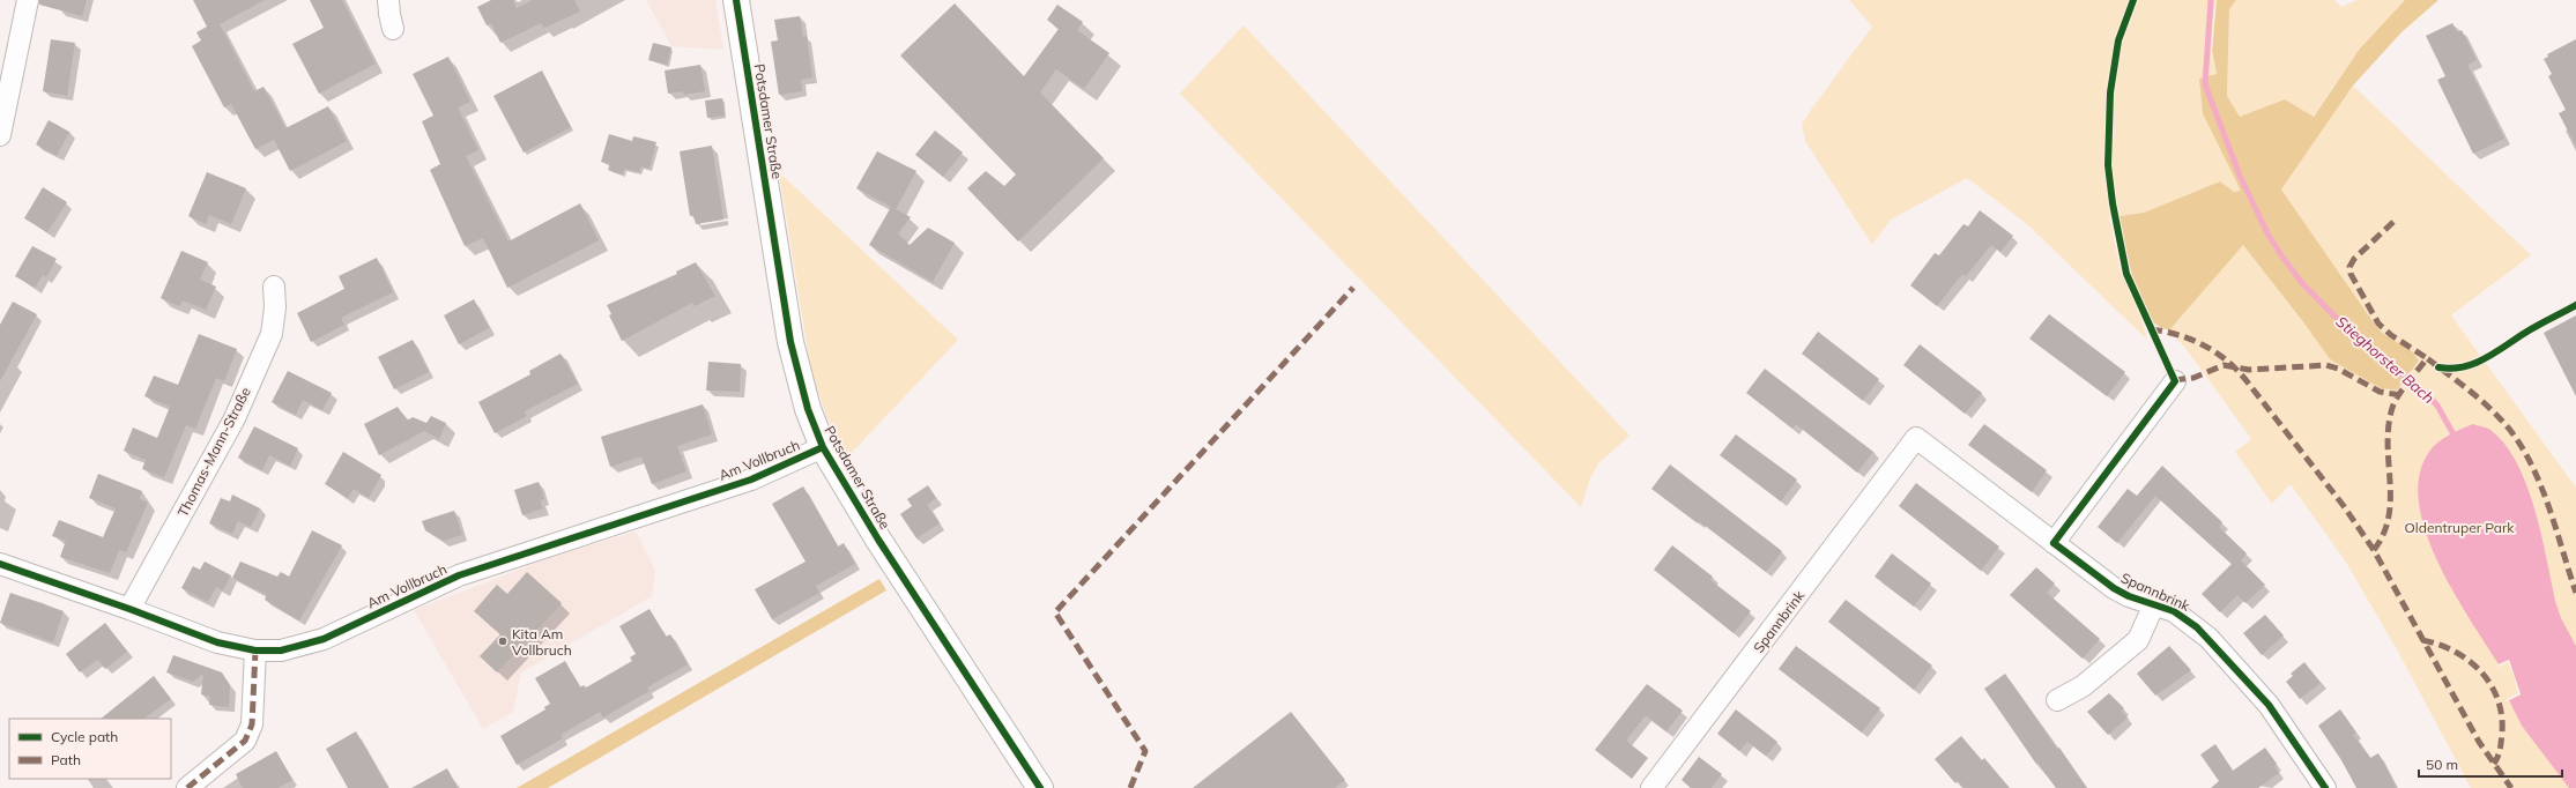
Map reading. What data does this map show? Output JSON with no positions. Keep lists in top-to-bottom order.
{
  "streets": {
    "street": [
      "Potsdamer Straße",
      "Thomas-Mann-Straße",
      "Am Vollbruch",
      "Spannbrink"
    ]
  },
  "crossings": [
    ["Potsdamer Straße", "Am Vollbruch"],
    ["Thomas-Mann-Straße", "Am Vollbruch"]
  ],
  "water": ["Stieghorster Bach"],
  "parks": ["Oldentruper Park"],
  "places": ["Kita Am Vollbruch"],
  "legend": ["Cycle path", "Path"],
  "scale_bar": "50 m"
}
